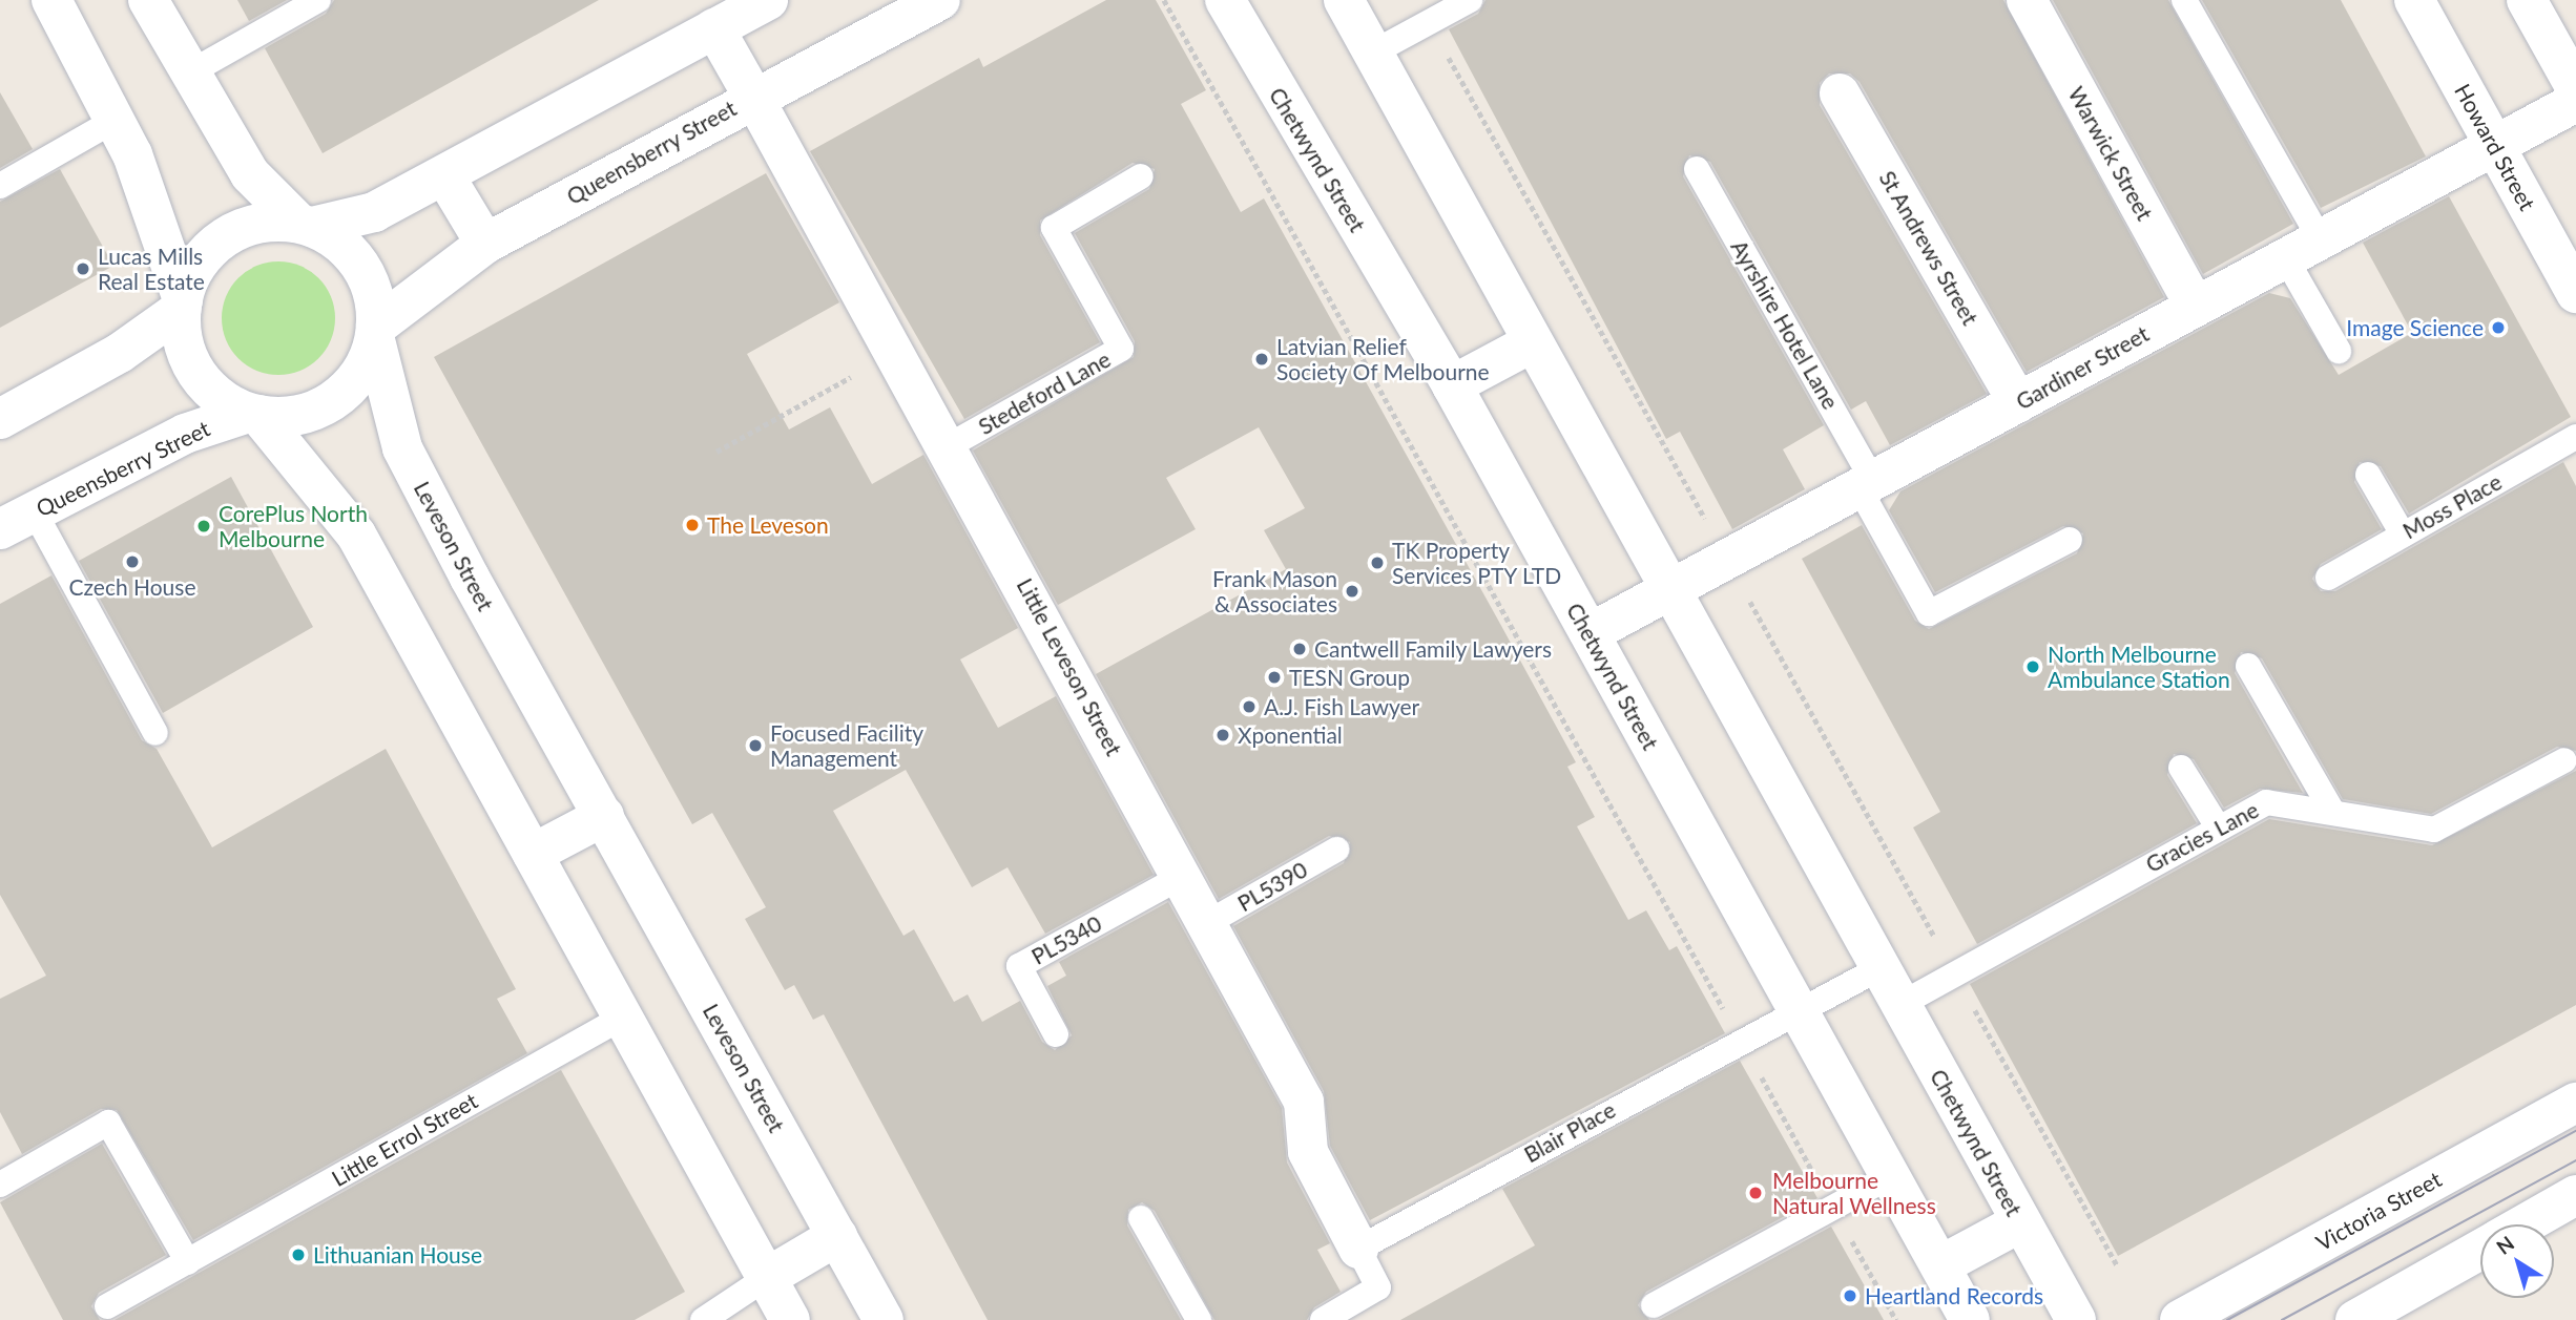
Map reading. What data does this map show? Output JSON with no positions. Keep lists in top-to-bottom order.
{
  "streets": {
    "street": [
      "Howard Street",
      "Queensberry Street",
      "Warwick Street",
      "Chetwynd Street",
      "St Andrews Street",
      "Gardiner Street",
      "Leveson Street",
      "Little Leveson Street",
      "Victoria Street"
    ],
    "lane": [
      "Ayrshire Hotel Lane",
      "Stedeford Lane",
      "Moss Place",
      "Gracies Lane",
      "PL5390",
      "PL5340",
      "Blair Place",
      "Little Errol Street"
    ]
  },
  "crossings": [
    ["Howard Street", "Gardiner Street"],
    ["Queensberry Street", "Leveson Street"],
    ["Queensberry Street", "Little Leveson Street"],
    ["Warwick Street", "Gardiner Street"],
    ["Chetwynd Street", "Gardiner Street"],
    ["Chetwynd Street", "Gracies Lane"],
    ["Chetwynd Street", "Blair Place"],
    ["St Andrews Street", "Gardiner Street"],
    ["Ayrshire Hotel Lane", "Gardiner Street"],
    ["Stedeford Lane", "Little Leveson Street"],
    ["Little Leveson Street", "PL5390"],
    ["Little Leveson Street", "PL5340"],
    ["Little Leveson Street", "Blair Place"]
  ],
  "places": [
    "Lucas Mills Real Estate",
    "Image Science",
    "Latvian Relief Society Of Melbourne",
    "The Leveson",
    "CorePlus North Melbourne",
    "Czech House",
    "TK Property Services PTY LTD",
    "Frank Mason & Associates",
    "Cantwell Family Lawyers",
    "North Melbourne Ambulance Station",
    "TESN Group",
    "A.J. Fish Lawyer",
    "Xponential",
    "Focused Facility Management",
    "Melbourne Natural Wellness",
    "Lithuanian House",
    "Heartland Records"
  ],
  "north": "top left"
}
